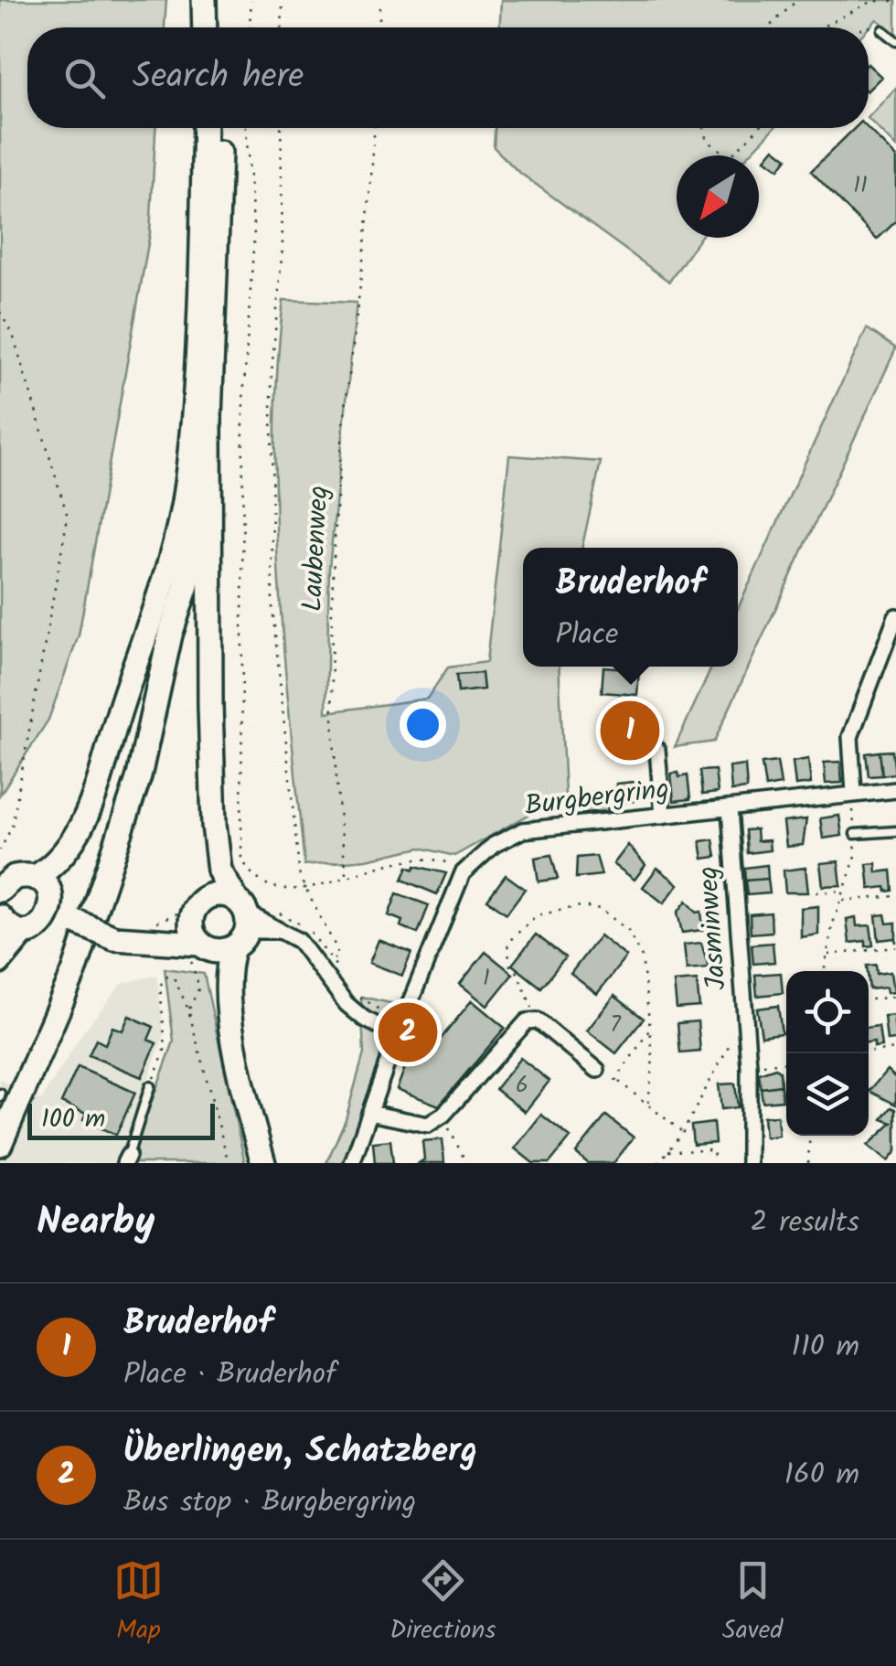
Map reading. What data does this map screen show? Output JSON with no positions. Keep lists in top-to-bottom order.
{
  "streets": {
    "street": ["Burgbergring", "Jasminweg"],
    "path": ["Laubenweg"]
  },
  "crossings": [
    ["Burgbergring", "Jasminweg"]
  ],
  "house_numbers": [
    "11",
    "1",
    "7",
    "6"
  ],
  "scale_bar": "100 m",
  "north": "bottom left",
  "page": {
    "search": "Search here",
    "popup": ["Bruderhof", "Place"],
    "pins": ["1", "2"],
    "scale": "100 m",
    "heading": ["Nearby", "2 results"],
    "list": [
      {
        "mark": "1",
        "name": "Bruderhof",
        "note": "Place · Bruderhof",
        "value": "110 m"
      },
      {
        "mark": "2",
        "name": "Überlingen, Schatzberg",
        "note": "Bus stop · Burgbergring",
        "value": "160 m"
      }
    ],
    "nav": ["Map", "Directions", "Saved"]
  }
}
